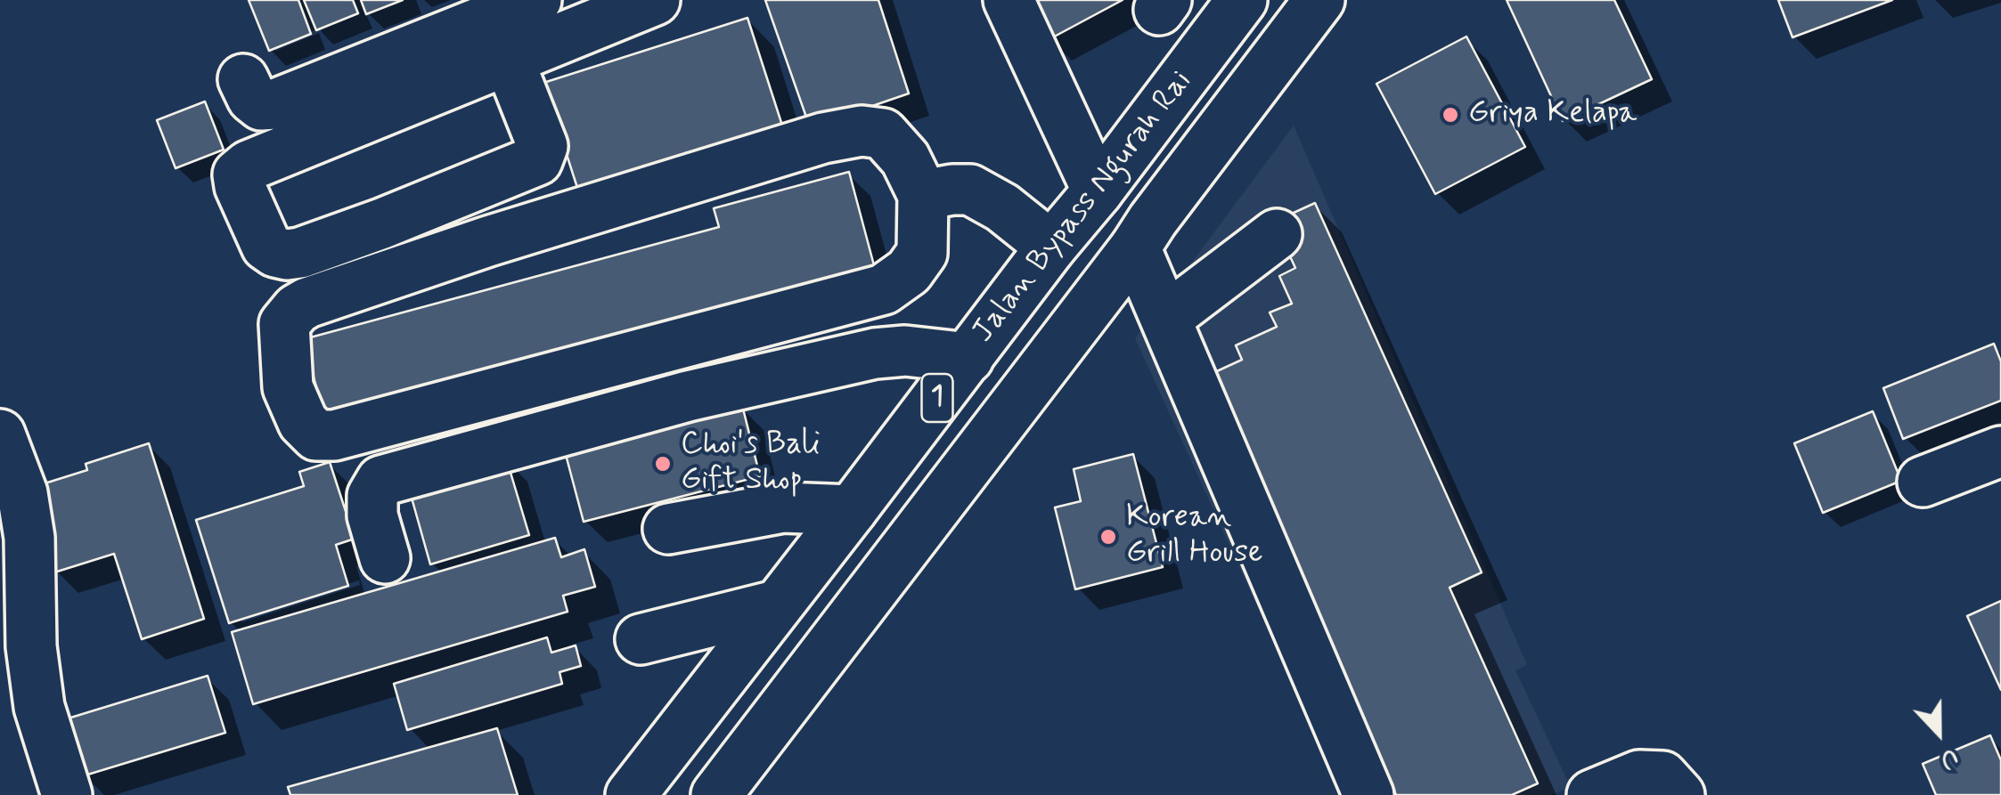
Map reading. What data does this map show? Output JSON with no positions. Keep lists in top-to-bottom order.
{
  "streets": {
    "main road": ["Jalan Bypass Ngurah Rai", "1"]
  },
  "places": ["Griya Kelapa", "Choi's Bali Gift Shop", "Korean Grill House"],
  "north": "bottom"
}
